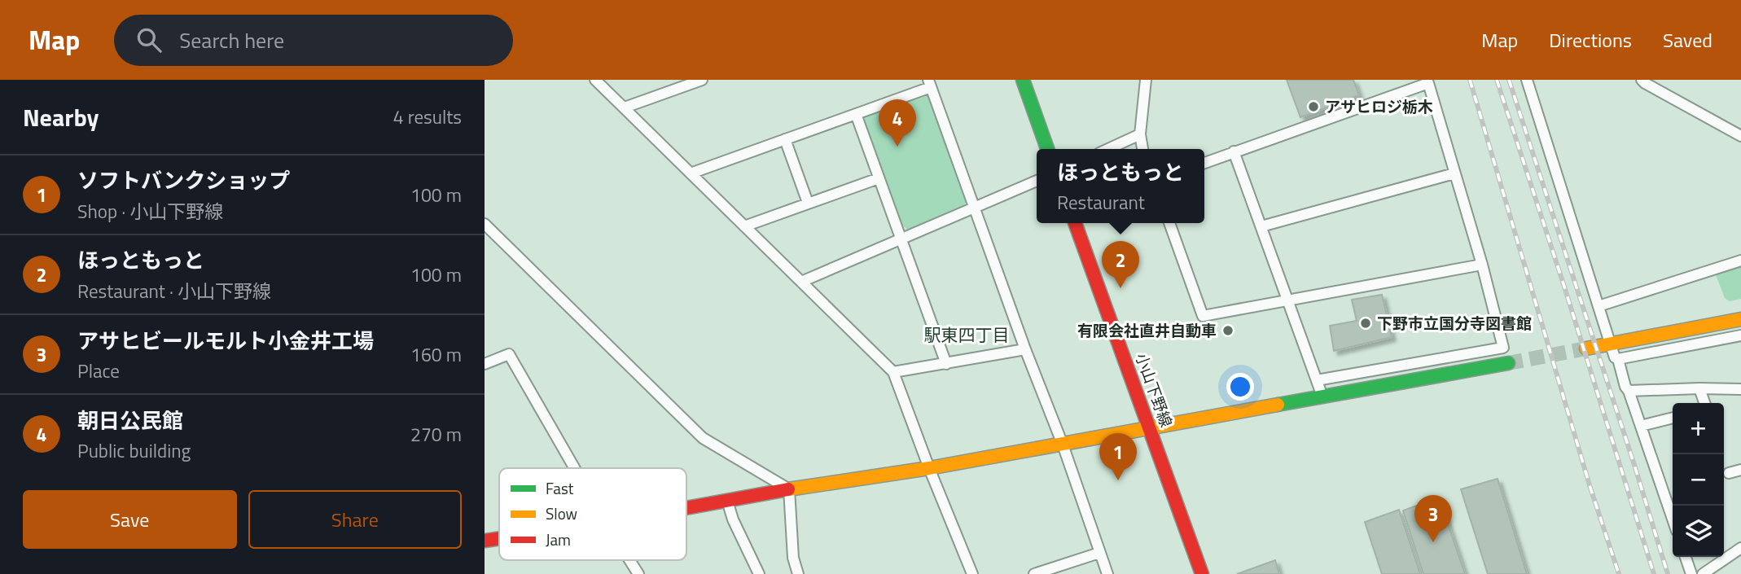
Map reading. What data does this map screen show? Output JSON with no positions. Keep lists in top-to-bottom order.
{
  "streets": {
    "street": ["小山下野線"]
  },
  "districts": ["駅東四丁目"],
  "places": ["アサヒロジ栃木", "下野市立国分寺図書館", "有限会社直井自動車"],
  "legend": ["Fast", "Slow", "Jam"],
  "page": {
    "header": "Map",
    "search": "Search here",
    "nav": ["Map", "Directions", "Saved"],
    "heading": ["Nearby", "4 results"],
    "pins": [
      "4",
      "2",
      "1",
      "3"
    ],
    "popup": ["ほっともっと", "Restaurant"],
    "list": [
      {
        "mark": "1",
        "name": "ソフトバンクショップ",
        "note": "Shop · 小山下野線",
        "value": "100 m"
      },
      {
        "mark": "2",
        "name": "ほっともっと",
        "note": "Restaurant · 小山下野線",
        "value": "100 m"
      },
      {
        "mark": "3",
        "name": "アサヒビールモルト小金井工場",
        "note": "Place",
        "value": "160 m"
      },
      {
        "mark": "4",
        "name": "朝日公民館",
        "note": "Public building",
        "value": "270 m"
      }
    ],
    "map_buttons": ["+", "−"],
    "buttons": ["Save", "Share"]
  }
}
